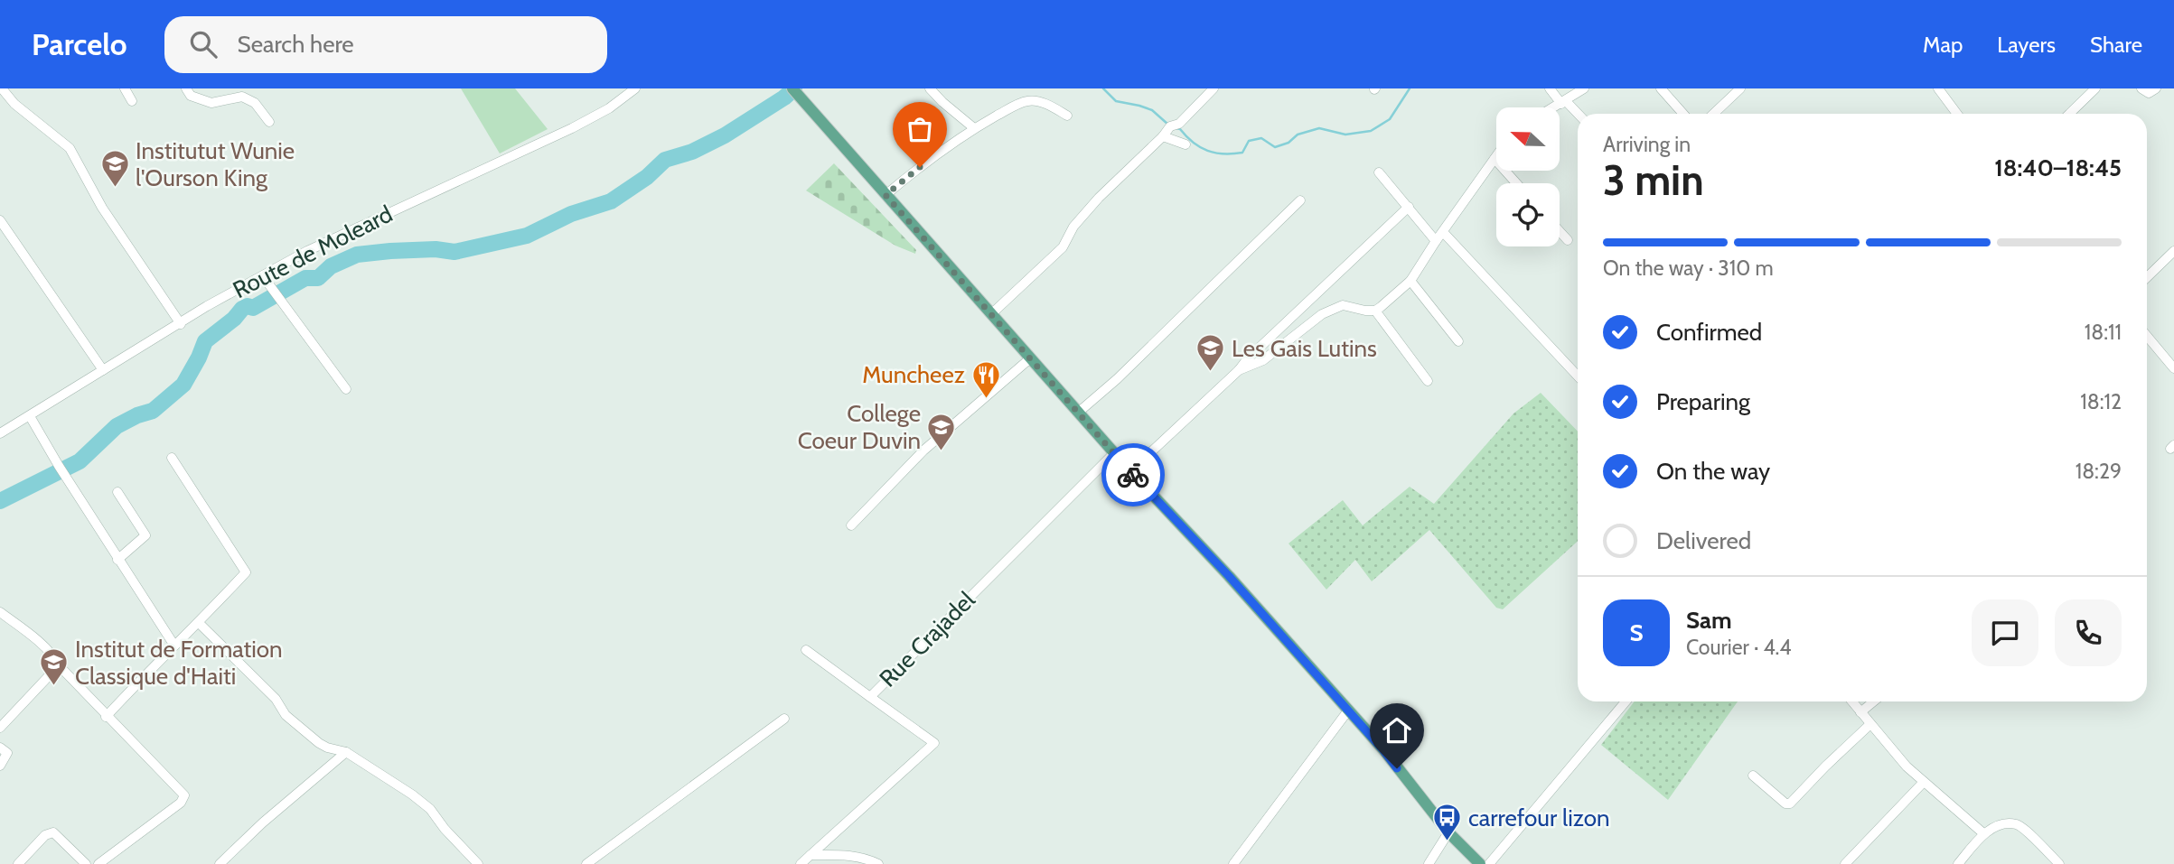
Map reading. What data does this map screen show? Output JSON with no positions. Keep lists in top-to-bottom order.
{
  "streets": {
    "street": ["Route de Moleard", "Rue Crajadel"]
  },
  "places": {
    "school or university": [
      "Institutut Wunie l'Ourson King",
      "Les Gais Lutins",
      "College Coeur Duvin",
      "Institut de Formation Classique d'Haiti"
    ],
    "restaurant": ["Muncheez"],
    "bus stop": ["carrefour lizon"]
  },
  "north": "left",
  "page": {
    "header": "Parcelo",
    "search": "Search here",
    "nav": ["Map", "Layers", "Share"],
    "heading": ["3 min", "Arriving in", "18:40–18:45"],
    "panel": ["Sam", "Courier · 4.4"],
    "bar": "On the way · 310 m",
    "list": [
      ["Confirmed", "18:11"],
      ["Preparing", "18:12"],
      ["On the way", "18:29"],
      "Delivered"
    ],
    "round": "S"
  }
}
